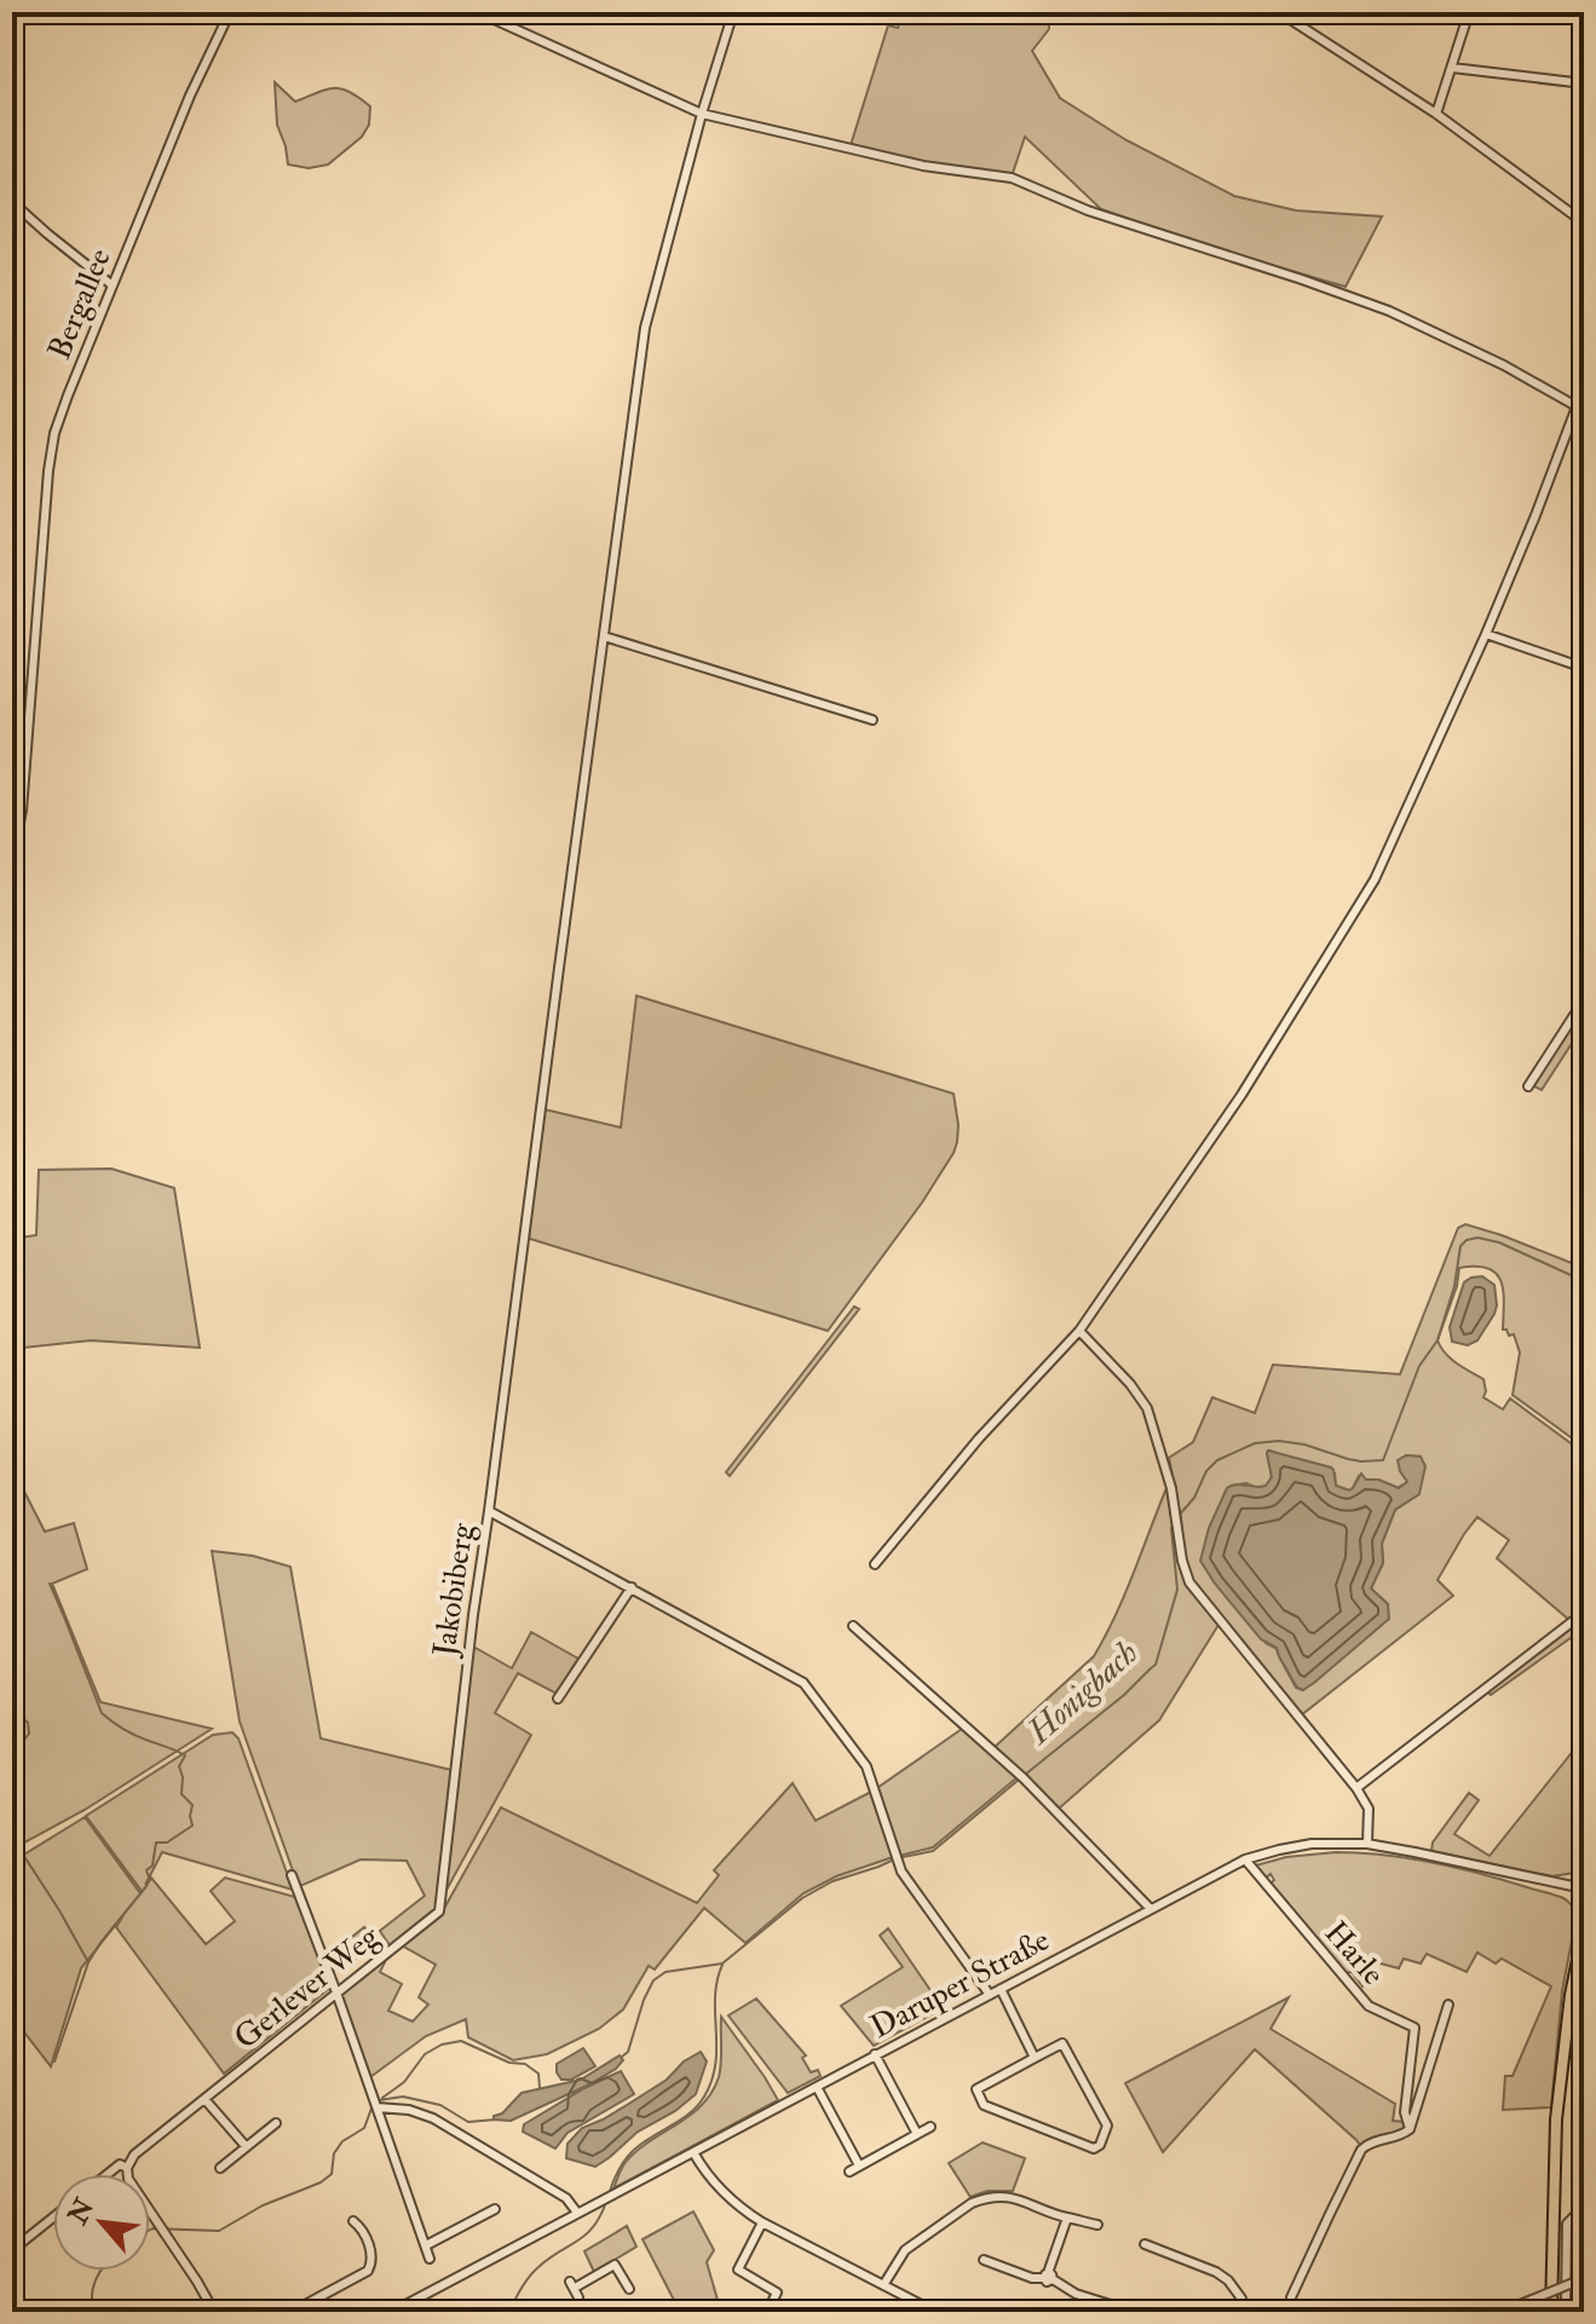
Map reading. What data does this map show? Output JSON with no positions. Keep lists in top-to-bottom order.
{
  "streets": {
    "street": [
      "Bergallee",
      "Jakobiberg",
      "Harle",
      "Daruper Straße",
      "Gerlever Weg"
    ]
  },
  "crossings": [
    ["Jakobiberg", "Daruper Straße"],
    ["Jakobiberg", "Gerlever Weg"],
    ["Harle", "Daruper Straße"]
  ],
  "water": ["Honigbach"],
  "north": "top left"
}
